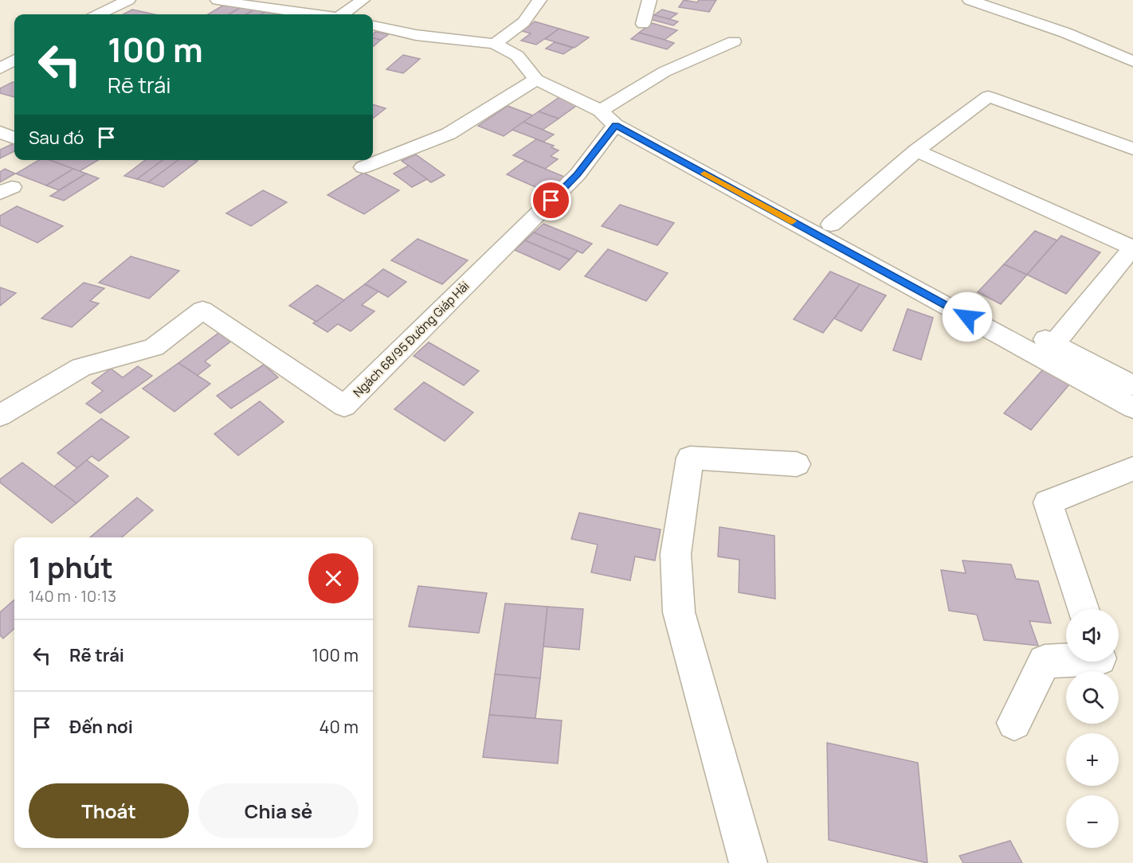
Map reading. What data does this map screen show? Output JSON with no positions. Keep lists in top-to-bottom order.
{
  "streets": {
    "street": ["Ngách 68/95 Đường Giáp Hải"]
  },
  "page": {
    "turn": ["100 m", "Rẽ trái"],
    "then": "Sau đó",
    "heading": ["1 phút", "140 m · 10:13"],
    "map_buttons": ["+", "−"],
    "list": [
      {
        "name": "Rẽ trái",
        "value": "100 m"
      },
      {
        "name": "Đến nơi",
        "value": "40 m"
      }
    ],
    "buttons": ["Thoát", "Chia sẻ"]
  }
}
